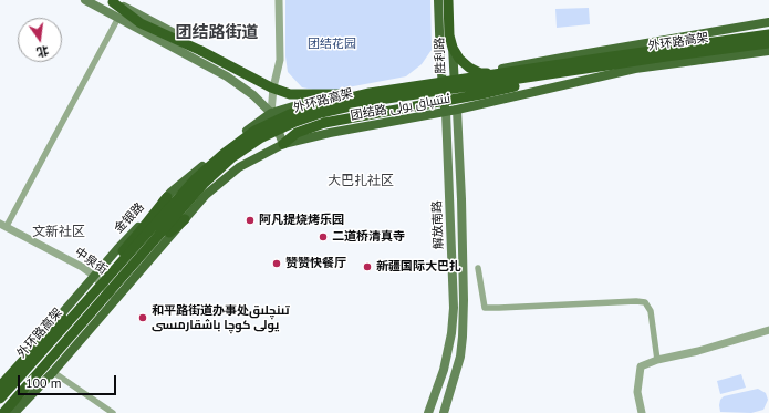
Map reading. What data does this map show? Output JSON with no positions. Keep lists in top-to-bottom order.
{
  "streets": {
    "highway": ["外环路高架"],
    "main road": [
      "胜利路",
      "团结路 ئىتتىپاق يولى",
      "金银路",
      "解放南路"
    ],
    "street": ["中泉街"]
  },
  "crossings": [
    ["胜利路", "团结路 ئىتتىپاق يولى"],
    ["团结路 ئىتتىپاق يولى", "金银路"],
    ["团结路 ئىتتىپاق يولى", "解放南路"],
    ["金银路", "中泉街"]
  ],
  "districts": ["团结路街道", "大巴扎社区", "文新社区"],
  "parks": ["团结花园"],
  "places": [
    "阿凡提烧烤乐园",
    "二道桥清真寺",
    "赞赞快餐厅",
    "新疆国际大巴扎",
    "和平路街道办事处تىنچلىق يولى كوچا باشقارمىسى"
  ],
  "scale_bar": "100 m",
  "north": "bottom"
}
